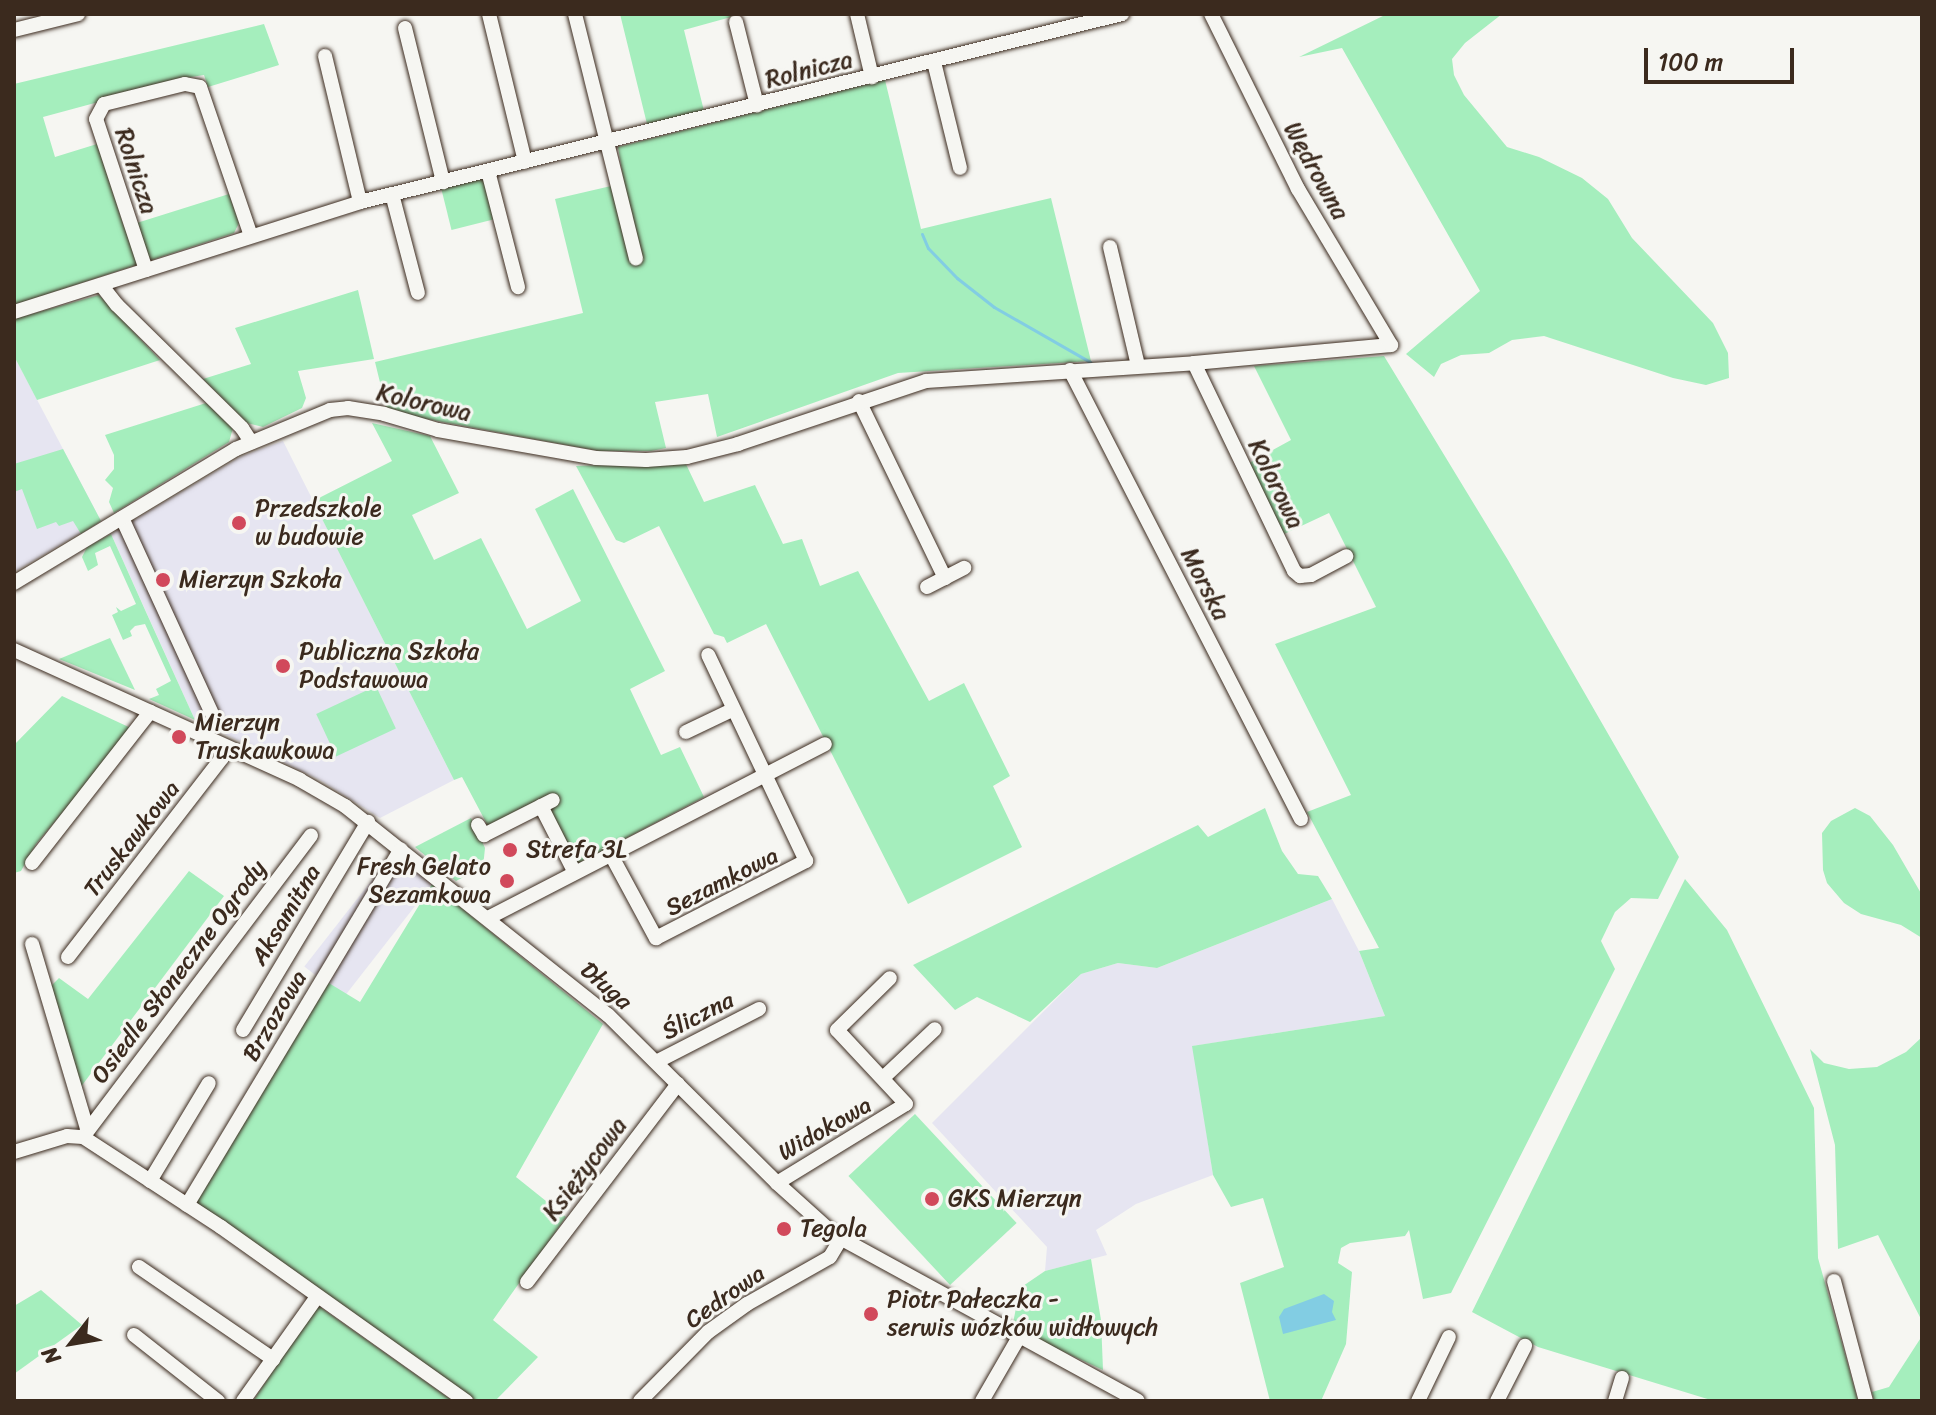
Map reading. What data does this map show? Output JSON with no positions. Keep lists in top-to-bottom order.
{
  "streets": {
    "street": [
      "Rolnicza",
      "Wędrowna",
      "Kolorowa",
      "Morska",
      "Truskawkowa",
      "Sezamkowa",
      "Aksamitna",
      "Osiedle Słoneczne Ogrody",
      "Długa",
      "Brzozowa",
      "Śliczna",
      "Widokowa",
      "Księżycowa",
      "Cedrowa"
    ]
  },
  "crossings": [
    ["Wędrowna", "Kolorowa"],
    ["Kolorowa", "Morska"],
    ["Truskawkowa", "Długa"],
    ["Aksamitna", "Długa"],
    ["Długa", "Brzozowa"],
    ["Długa", "Śliczna"],
    ["Długa", "Widokowa"],
    ["Długa", "Księżycowa"],
    ["Długa", "Cedrowa"]
  ],
  "places": [
    "Przedszkole w budowie",
    "Mierzyn Szkoła",
    "Publiczna Szkoła Podstawowa",
    "Mierzyn Truskawkowa",
    "Strefa 3L",
    "Fresh Gelato Sezamkowa",
    "GKS Mierzyn",
    "Tegola",
    "Piotr Pałeczka - serwis wózków widłowych"
  ],
  "scale_bar": "100 m",
  "north": "bottom left"
}
